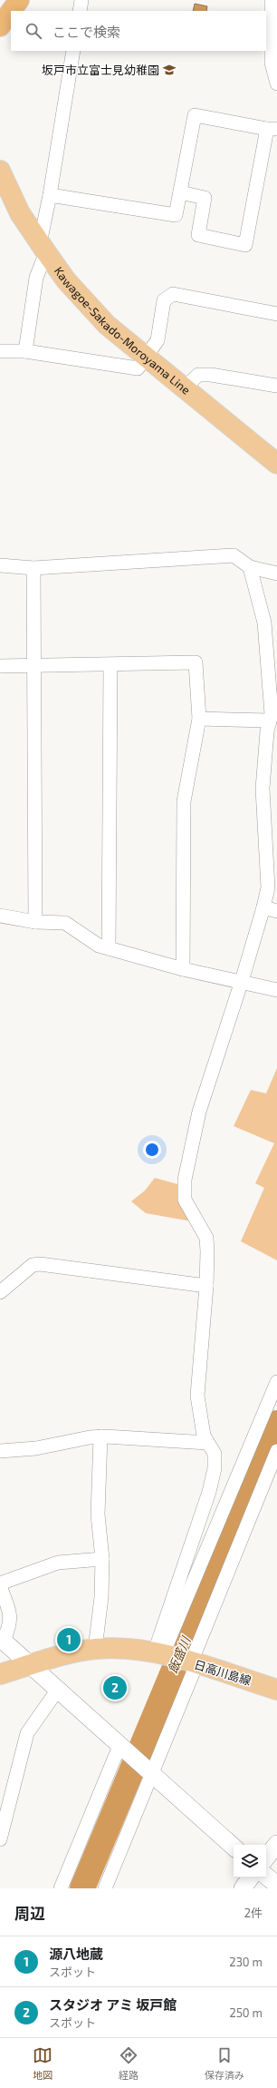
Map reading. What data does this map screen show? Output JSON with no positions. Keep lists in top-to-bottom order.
{
  "streets": {
    "main road": ["Kawagoe-Sakado-Moroyama Line", "日高川島線"]
  },
  "water": ["飯盛川"],
  "places": {
    "school or university": ["坂戸市立富士見幼稚園"]
  },
  "page": {
    "search": "ここで検索",
    "pins": ["1", "2"],
    "heading": ["周辺", "2件"],
    "list": [
      {
        "mark": "1",
        "name": "源八地蔵",
        "note": "スポット",
        "value": "230 m"
      },
      {
        "mark": "2",
        "name": "スタジオ アミ 坂戸館",
        "note": "スポット",
        "value": "250 m"
      }
    ],
    "nav": ["地図", "経路", "保存済み"]
  }
}
